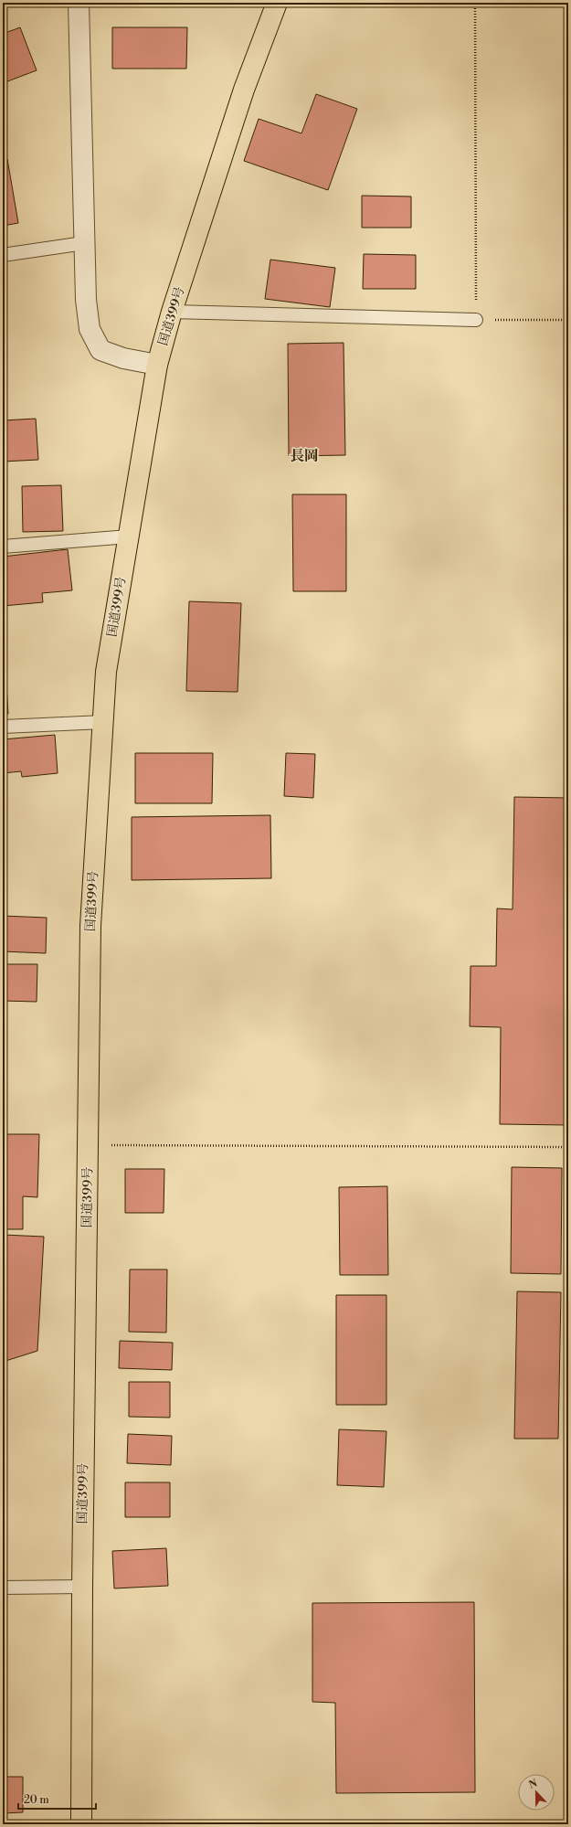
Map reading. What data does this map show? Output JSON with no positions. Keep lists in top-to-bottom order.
{
  "streets": {
    "highway": ["国道399号"]
  },
  "districts": ["長岡"],
  "scale_bar": "20 m",
  "north": "top"
}
